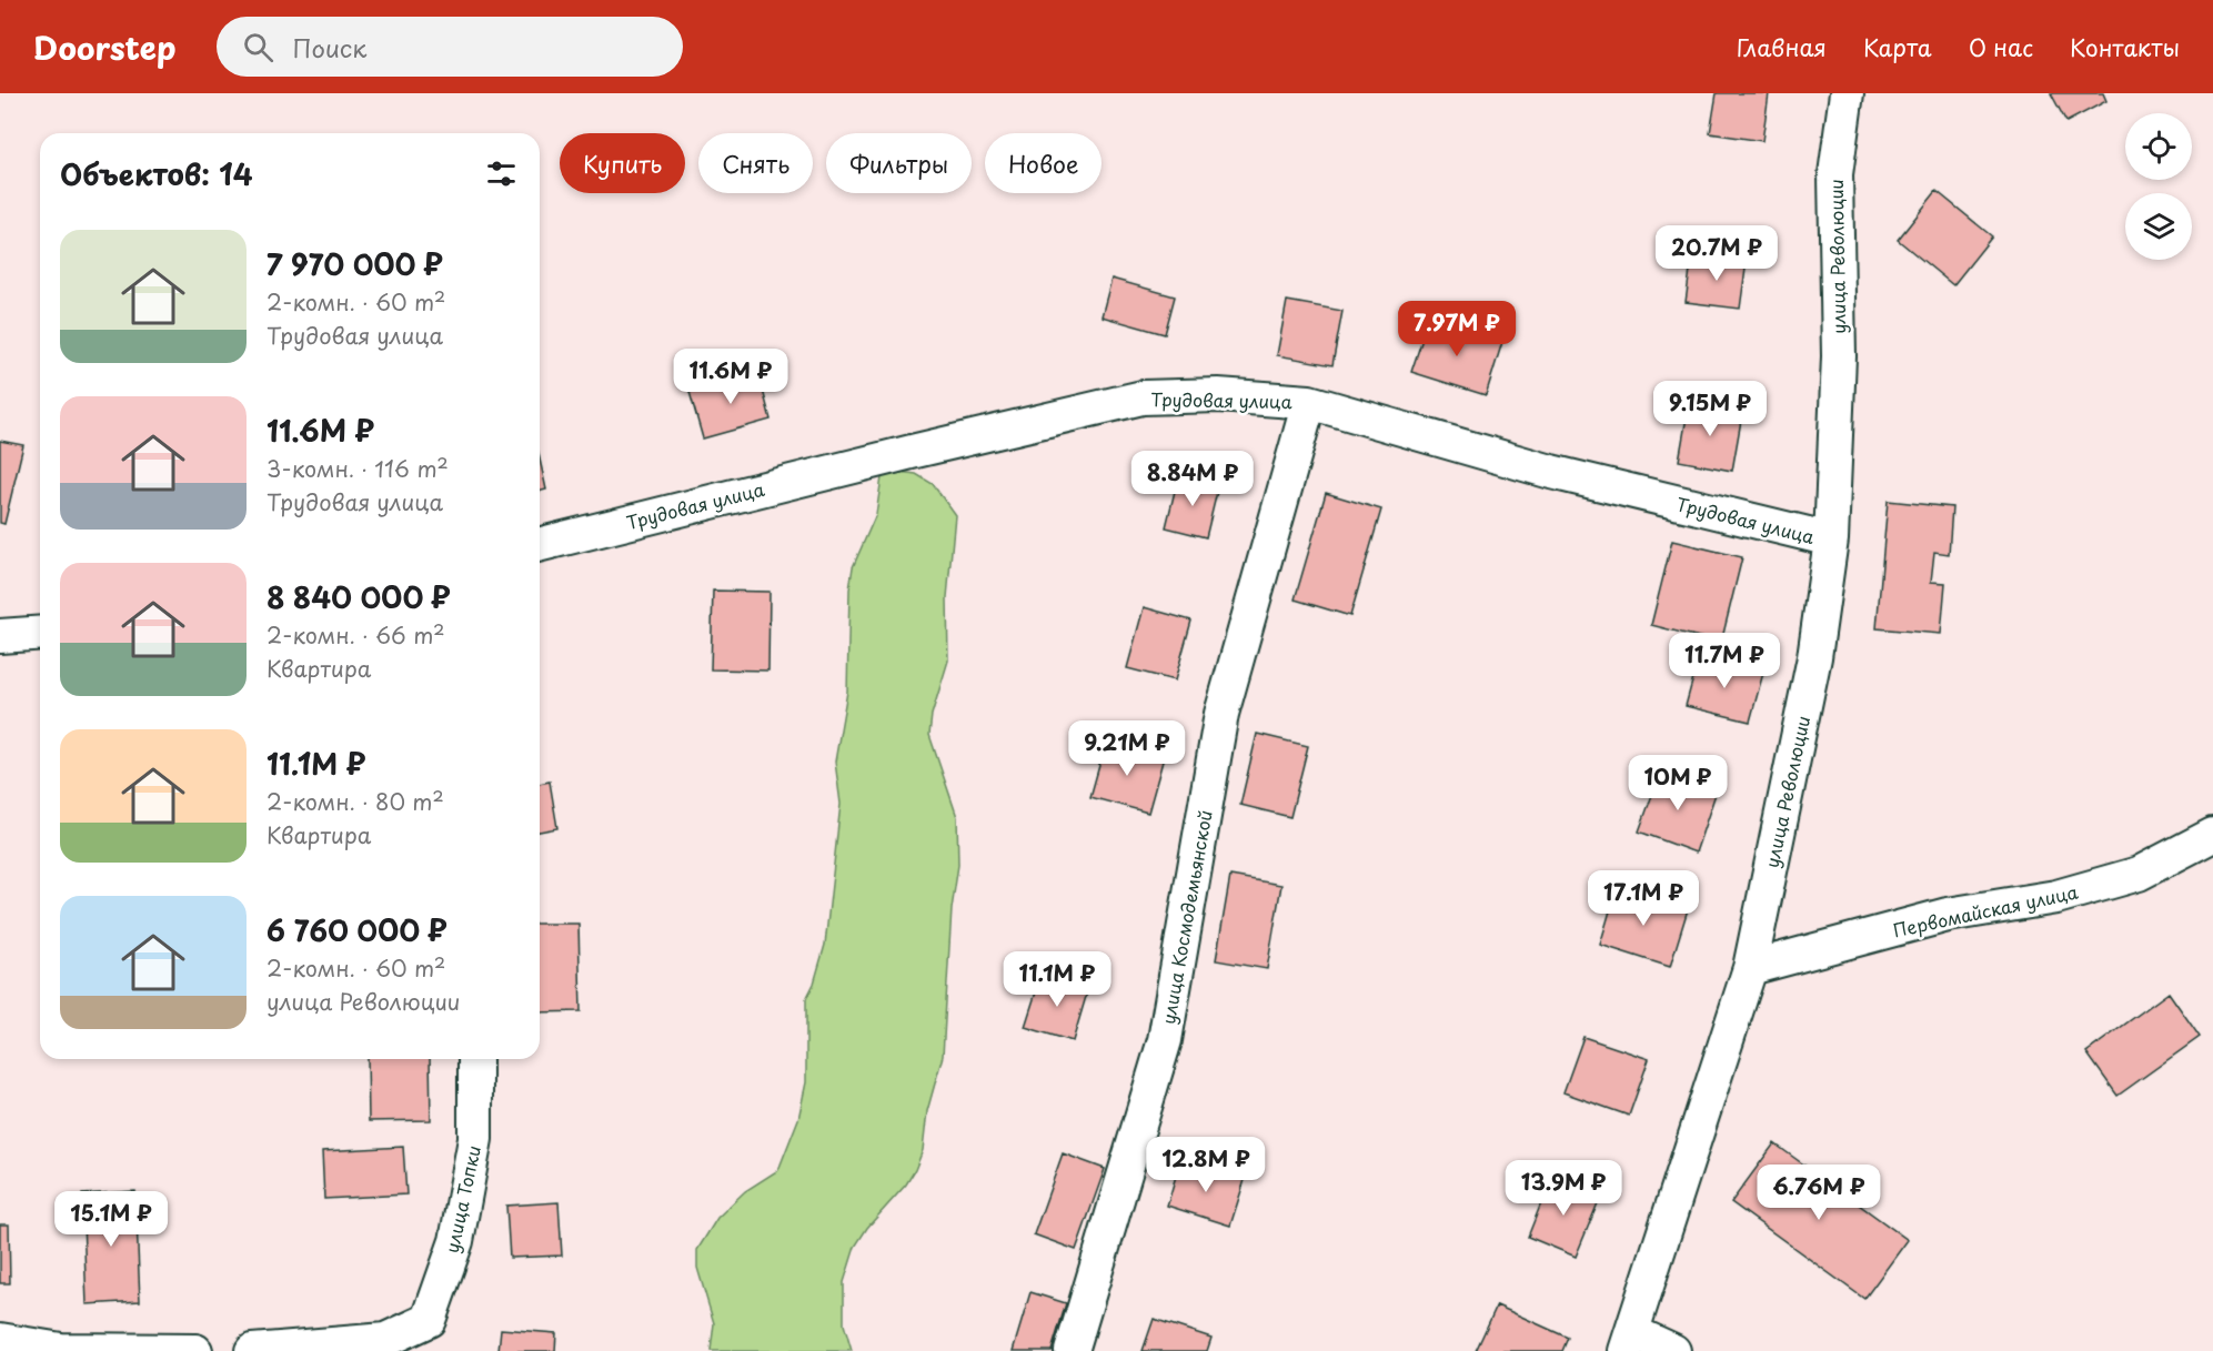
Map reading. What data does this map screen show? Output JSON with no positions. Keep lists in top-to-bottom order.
{
  "streets": {
    "street": [
      "улица Революции",
      "Трудовая улица",
      "Первомайская улица",
      "улица Космодемьянской",
      "улица Топки"
    ]
  },
  "crossings": [
    ["улица Революции", "Трудовая улица"],
    ["улица Революции", "Первомайская улица"],
    ["Трудовая улица", "улица Космодемьянской"]
  ],
  "page": {
    "header": "Doorstep",
    "search": "Поиск",
    "nav": [
      "Главная",
      "Карта",
      "О нас",
      "Контакты"
    ],
    "chip": [
      "Купить",
      "Снять",
      "Фильтры",
      "Новое"
    ],
    "heading": "Объектов: 14",
    "list": [
      {
        "name": "7 970 000 ₽",
        "note": "2-комн. · 60 m² · Трудовая улица"
      },
      {
        "name": "11.6M ₽",
        "note": "3-комн. · 116 m² · Трудовая улица"
      },
      {
        "name": "8 840 000 ₽",
        "note": "2-комн. · 66 m² · Квартира"
      },
      {
        "name": "11.1M ₽",
        "note": "2-комн. · 80 m² · Квартира"
      },
      {
        "name": "6 760 000 ₽",
        "note": "2-комн. · 60 m² · улица Революции"
      }
    ],
    "price": [
      "20.7M ₽",
      "7.97M ₽",
      "11.6M ₽",
      "9.15M ₽",
      "8.84M ₽",
      "11.7M ₽",
      "9.21M ₽",
      "10M ₽",
      "17.1M ₽",
      "11.1M ₽",
      "12.8M ₽",
      "13.9M ₽",
      "6.76M ₽",
      "15.1M ₽"
    ]
  }
}
